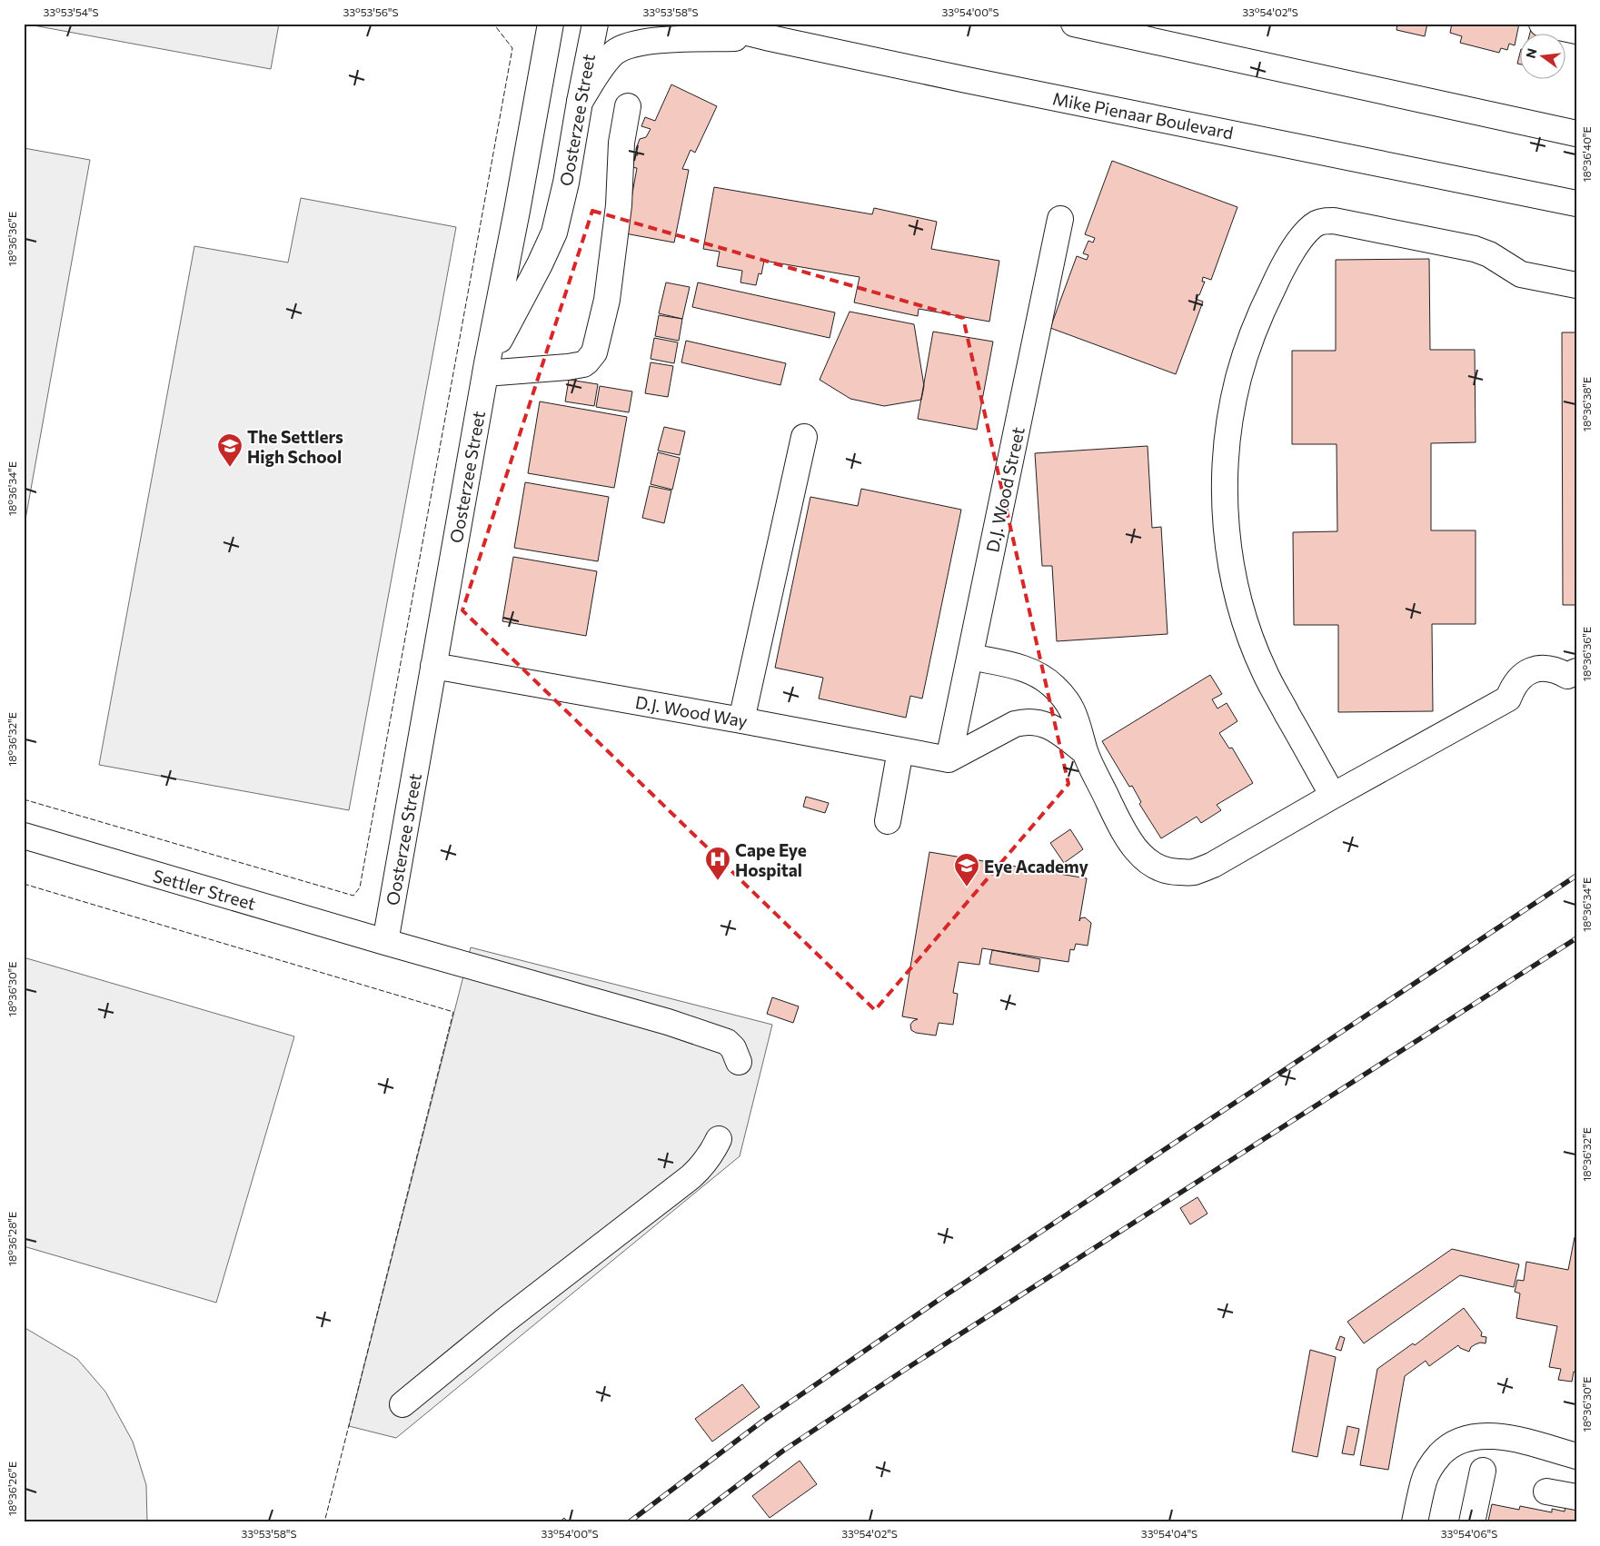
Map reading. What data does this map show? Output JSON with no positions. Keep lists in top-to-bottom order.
{
  "streets": {
    "street": [
      "Mike Pienaar Boulevard",
      "Oosterzee Street",
      "D.J. Wood Street",
      "D.J. Wood Way",
      "Settler Street"
    ]
  },
  "crossings": [
    ["Oosterzee Street", "D.J. Wood Way"],
    ["Oosterzee Street", "Settler Street"],
    ["D.J. Wood Street", "D.J. Wood Way"]
  ],
  "places": {
    "school or university": ["The Settlers High School", "Eye Academy"],
    "hospital": ["Cape Eye Hospital"]
  },
  "north": "left",
  "coordinates": [
    "33°53'54\"S",
    "33°53'56\"S",
    "33°53'58\"S",
    "33°54'00\"S",
    "33°54'02\"S",
    "18°36'40\"E",
    "18°36'36\"E",
    "18°36'38\"E",
    "18°36'34\"E",
    "18°36'32\"E",
    "18°36'30\"E",
    "18°36'28\"E",
    "18°36'26\"E",
    "33°54'04\"S",
    "33°54'06\"S"
  ]
}
